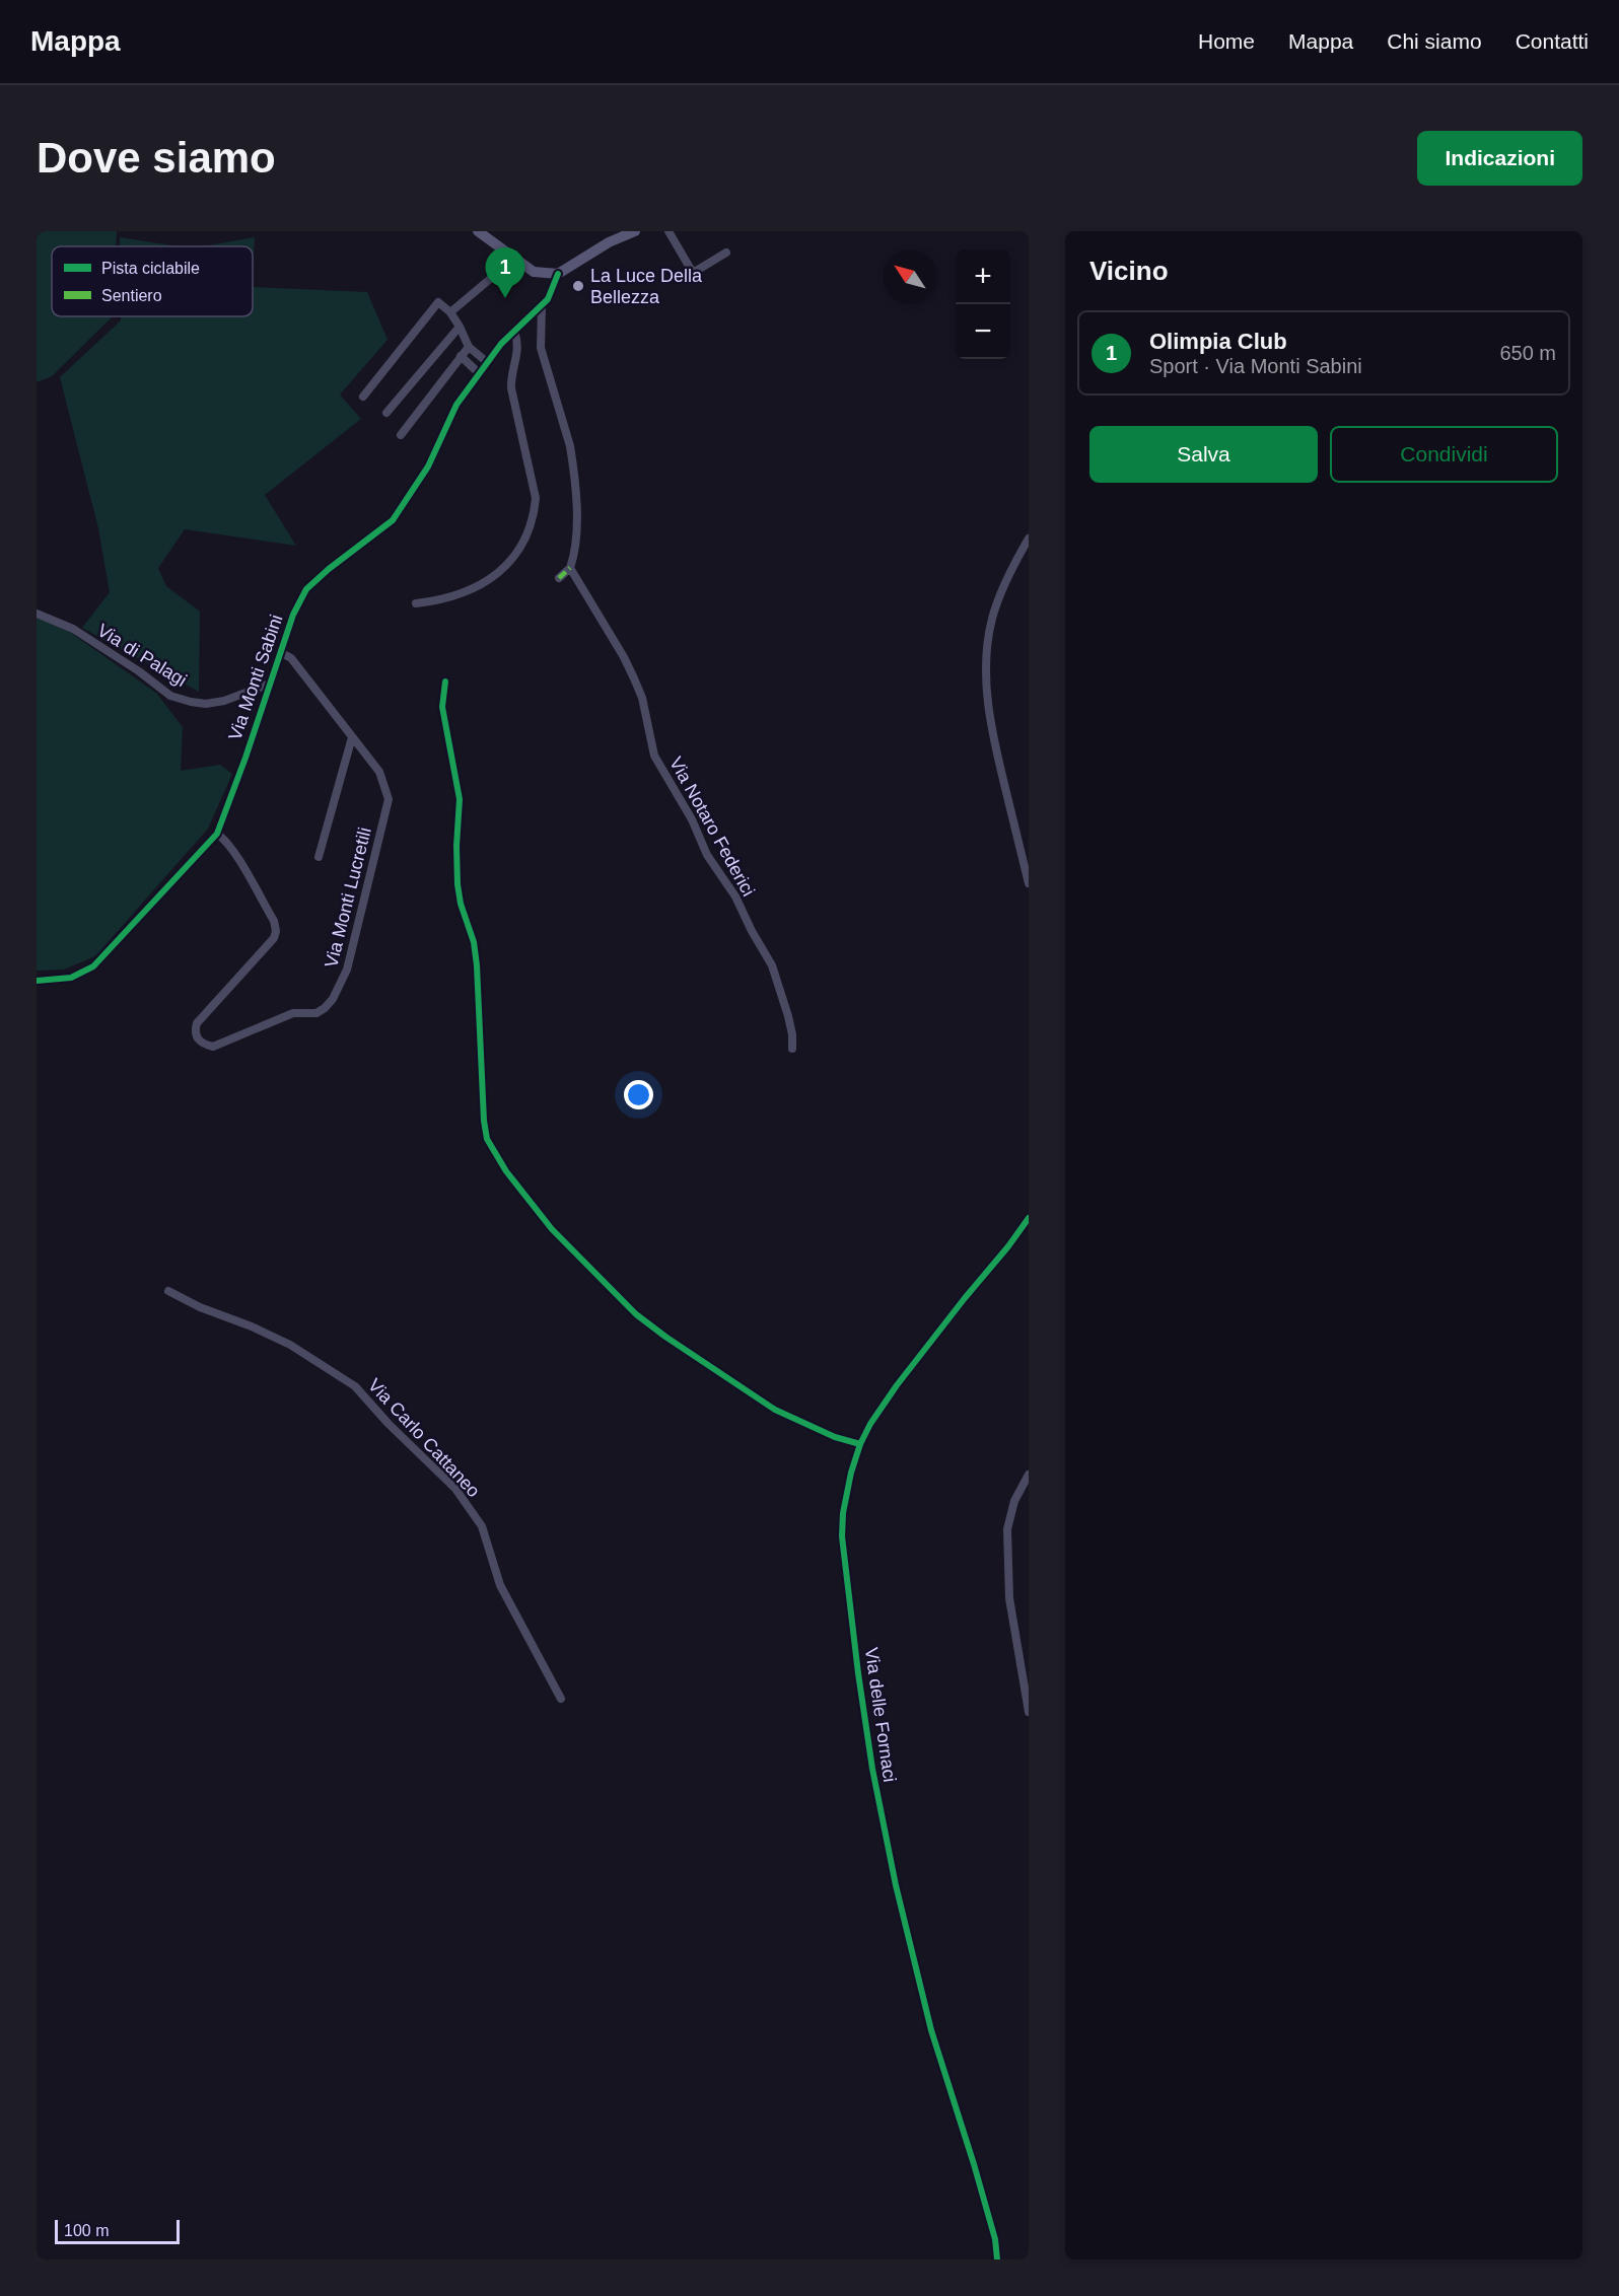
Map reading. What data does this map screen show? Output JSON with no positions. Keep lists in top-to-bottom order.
{
  "streets": {
    "street": [
      "Via di Palagi",
      "Via Monti Sabini",
      "Via Notaro Federici",
      "Via Monti Lucretili",
      "Via Carlo Cattaneo",
      "Via delle Fornaci"
    ]
  },
  "crossings": [
    ["Via di Palagi", "Via Monti Sabini"],
    ["Via Monti Sabini", "Via Monti Lucretili"]
  ],
  "places": ["La Luce Della Bellezza"],
  "legend": ["Pista ciclabile", "Sentiero"],
  "scale_bar": "100 m",
  "north": "top left",
  "page": {
    "header": "Mappa",
    "nav": [
      "Home",
      "Mappa",
      "Chi siamo",
      "Contatti"
    ],
    "buttons": [
      "Indicazioni",
      ["Salva", "Condividi"]
    ],
    "title": "Dove siamo",
    "heading": "Vicino",
    "pins": "1",
    "map_buttons": ["+", "−"],
    "list": [
      {
        "mark": "1",
        "name": "Olimpia Club",
        "note": "Sport · Via Monti Sabini",
        "value": "650 m"
      }
    ],
    "scale": "100 m"
  }
}
